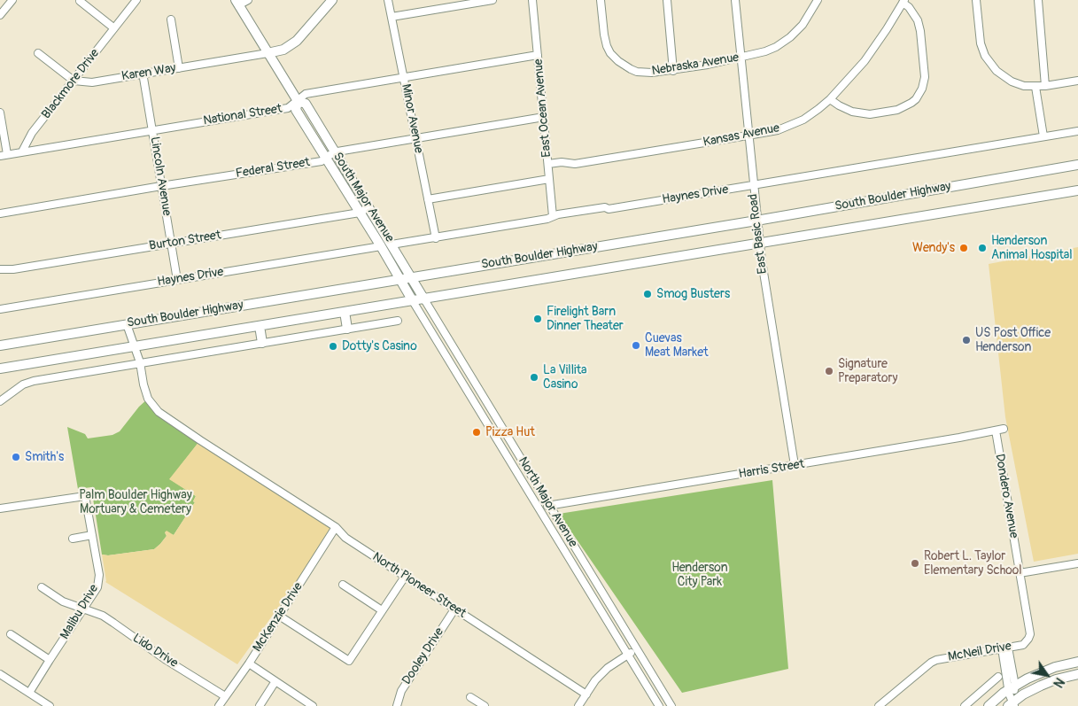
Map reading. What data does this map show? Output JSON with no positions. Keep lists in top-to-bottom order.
{
  "streets": {
    "main road": ["South Boulder Highway", "South Major Avenue"],
    "street": [
      "Nebraska Avenue",
      "Karen Way",
      "Blackmore Drive",
      "East Ocean Avenue",
      "National Street",
      "Minor Avenue",
      "Kansas Avenue",
      "Federal Street",
      "Lincoln Avenue",
      "Haynes Drive",
      "East Basic Road",
      "Burton Street",
      "Harris Street",
      "Dondero Avenue",
      "North Major Avenue",
      "North Pioneer Street",
      "Malibu Drive",
      "McKenzie Drive",
      "Lido Drive",
      "McNeil Drive",
      "Dooley Drive"
    ]
  },
  "crossings": [
    ["Nebraska Avenue", "East Basic Road"],
    ["Karen Way", "Blackmore Drive"],
    ["Karen Way", "Lincoln Avenue"],
    ["Karen Way", "South Major Avenue"],
    ["Blackmore Drive", "National Street"],
    ["East Ocean Avenue", "National Street"],
    ["East Ocean Avenue", "Kansas Avenue"],
    ["East Ocean Avenue", "Federal Street"],
    ["East Ocean Avenue", "Haynes Drive"],
    ["National Street", "Minor Avenue"],
    ["National Street", "Lincoln Avenue"],
    ["National Street", "South Major Avenue"],
    ["Minor Avenue", "Federal Street"],
    ["Minor Avenue", "Haynes Drive"],
    ["Kansas Avenue", "East Basic Road"],
    ["Federal Street", "Lincoln Avenue"],
    ["Federal Street", "South Major Avenue"],
    ["Lincoln Avenue", "Haynes Drive"],
    ["Lincoln Avenue", "Burton Street"],
    ["Haynes Drive", "South Major Avenue"],
    ["Haynes Drive", "East Basic Road"],
    ["South Boulder Highway", "South Major Avenue"],
    ["South Boulder Highway", "East Basic Road"],
    ["South Boulder Highway", "North Major Avenue"],
    ["South Boulder Highway", "North Pioneer Street"],
    ["South Major Avenue", "Burton Street"],
    ["South Major Avenue", "North Major Avenue"],
    ["East Basic Road", "Harris Street"],
    ["Harris Street", "Dondero Avenue"],
    ["Harris Street", "North Major Avenue"],
    ["Dondero Avenue", "McNeil Drive"],
    ["North Pioneer Street", "McKenzie Drive"],
    ["North Pioneer Street", "Dooley Drive"],
    ["Malibu Drive", "Lido Drive"],
    ["McKenzie Drive", "Lido Drive"]
  ],
  "parks": ["Palm Boulder Highway Mortuary & Cemetery", "Henderson City Park"],
  "places": [
    "Wendy's",
    "Henderson Animal Hospital",
    "Smog Busters",
    "Firelight Barn Dinner Theater",
    "US Post Office Henderson",
    "Cuevas Meat Market",
    "Dotty's Casino",
    "Signature Preparatory",
    "La Villita Casino",
    "Pizza Hut",
    "Smith's",
    "Robert L. Taylor Elementary School"
  ],
  "north": "bottom right"
}
